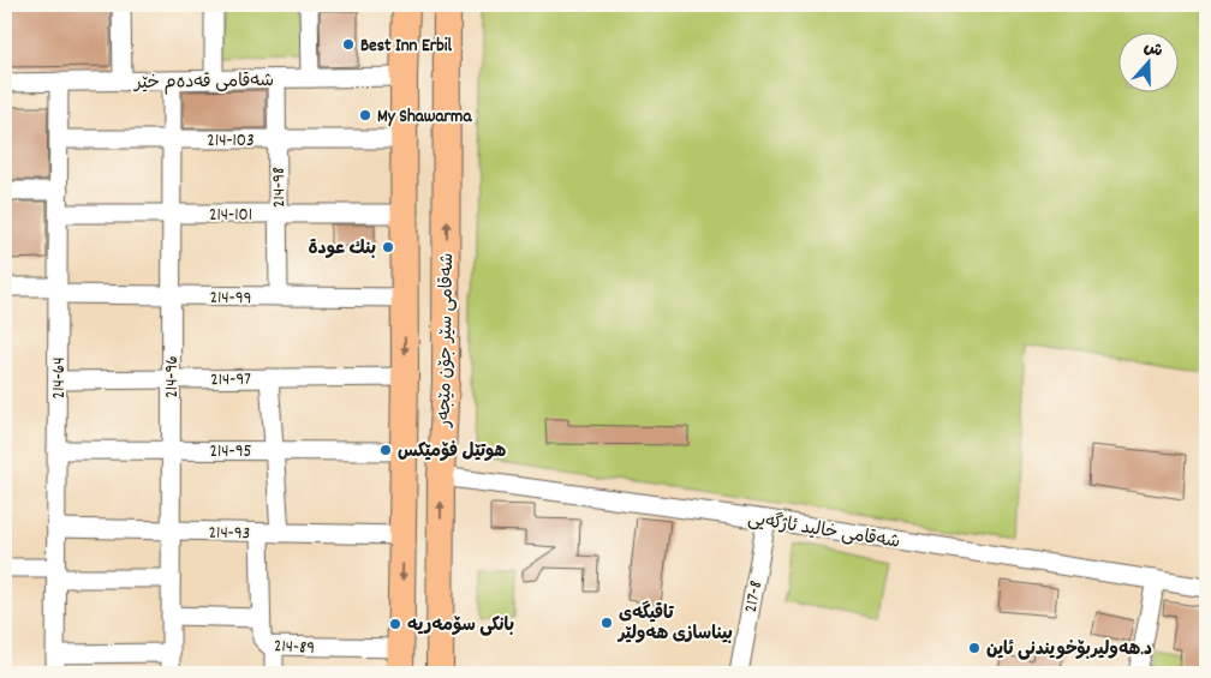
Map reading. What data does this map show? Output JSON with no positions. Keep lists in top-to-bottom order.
{
  "streets": {
    "highway": ["شەقامی سێر جۆن مێجەر"],
    "street": [
      "شەقامی قەدەم خێر",
      "214-103",
      "214-98",
      "214-101",
      "214-99",
      "214-96",
      "214-64",
      "214-97",
      "214-95",
      "شەقامی خالید ئاژگەیی",
      "214-93",
      "217-8",
      "214-89"
    ]
  },
  "crossings": [
    ["شەقامی قەدەم خێر", "214-98"],
    ["شەقامی قەدەم خێر", "214-96"],
    ["شەقامی قەدەم خێر", "214-64"],
    ["214-103", "214-98"],
    ["214-103", "214-96"],
    ["214-103", "214-64"],
    ["214-98", "214-101"],
    ["214-98", "214-99"],
    ["214-101", "214-96"],
    ["214-101", "214-64"],
    ["214-99", "214-96"],
    ["214-99", "214-64"],
    ["شەقامی سێر جۆن مێجەر", "شەقامی خالید ئاژگەیی"],
    ["214-96", "214-97"],
    ["214-96", "214-95"],
    ["214-96", "214-93"],
    ["214-64", "214-97"],
    ["214-64", "214-95"],
    ["214-64", "214-93"],
    ["شەقامی خالید ئاژگەیی", "217-8"],
    ["214-93", "214-89"]
  ],
  "places": [
    "Best Inn Erbil",
    "My Shawarma",
    "بنك عودة",
    "هوتێل فۆمێکس",
    "تاقیگەی بیناسازی هەولێر",
    "بانکی سۆمەریە",
    "د.هه‌ولیربۆخویندنی ئاین"
  ],
  "north": "top"
}
